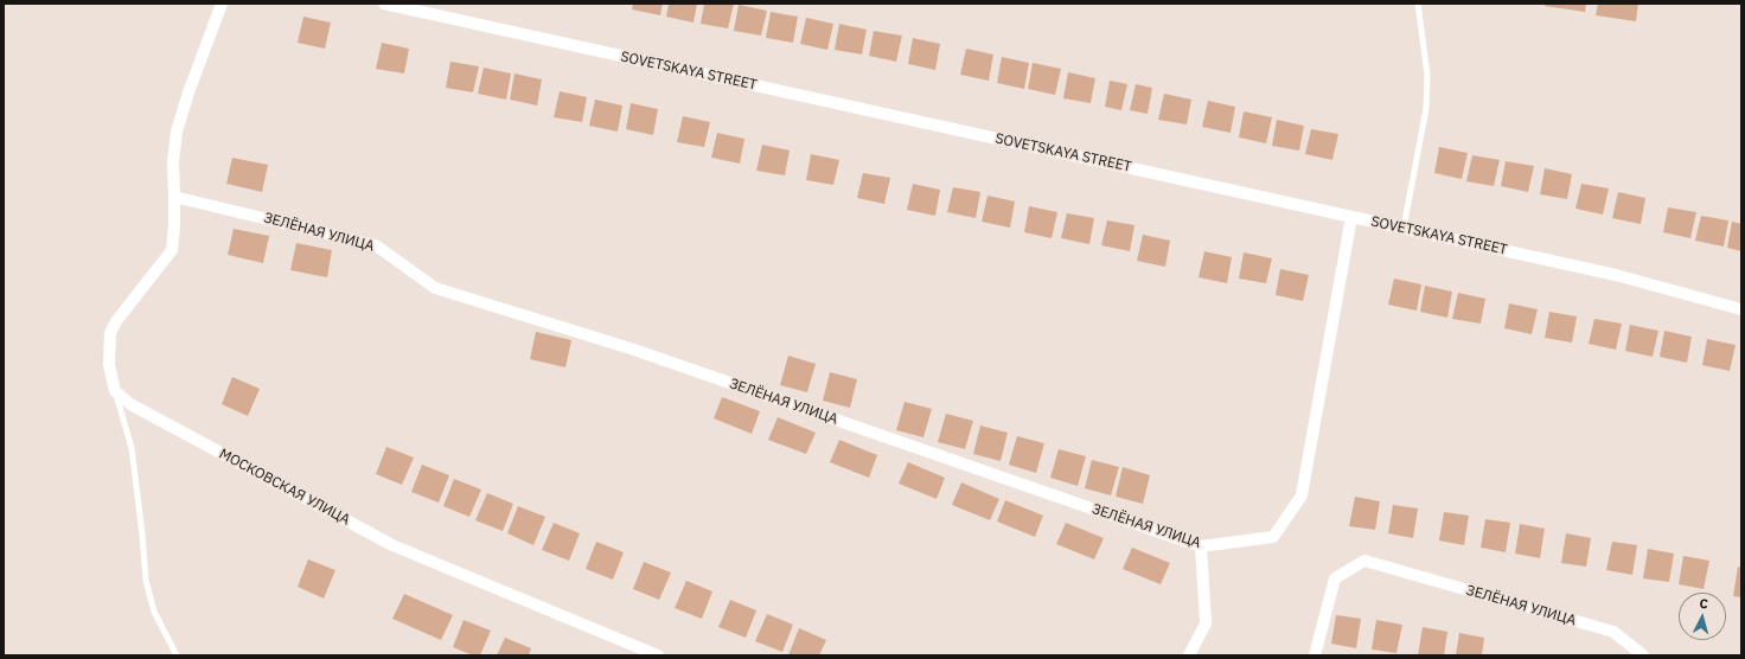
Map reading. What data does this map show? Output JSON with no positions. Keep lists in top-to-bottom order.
{
  "streets": {
    "street": ["SOVETSKAYA STREET", "ЗЕЛЁНАЯ УЛИЦА", "МОСКОВСКАЯ УЛИЦА"]
  },
  "crossings": [
    ["SOVETSKAYA STREET", "ЗЕЛЁНАЯ УЛИЦА"]
  ],
  "north": "top"
}
